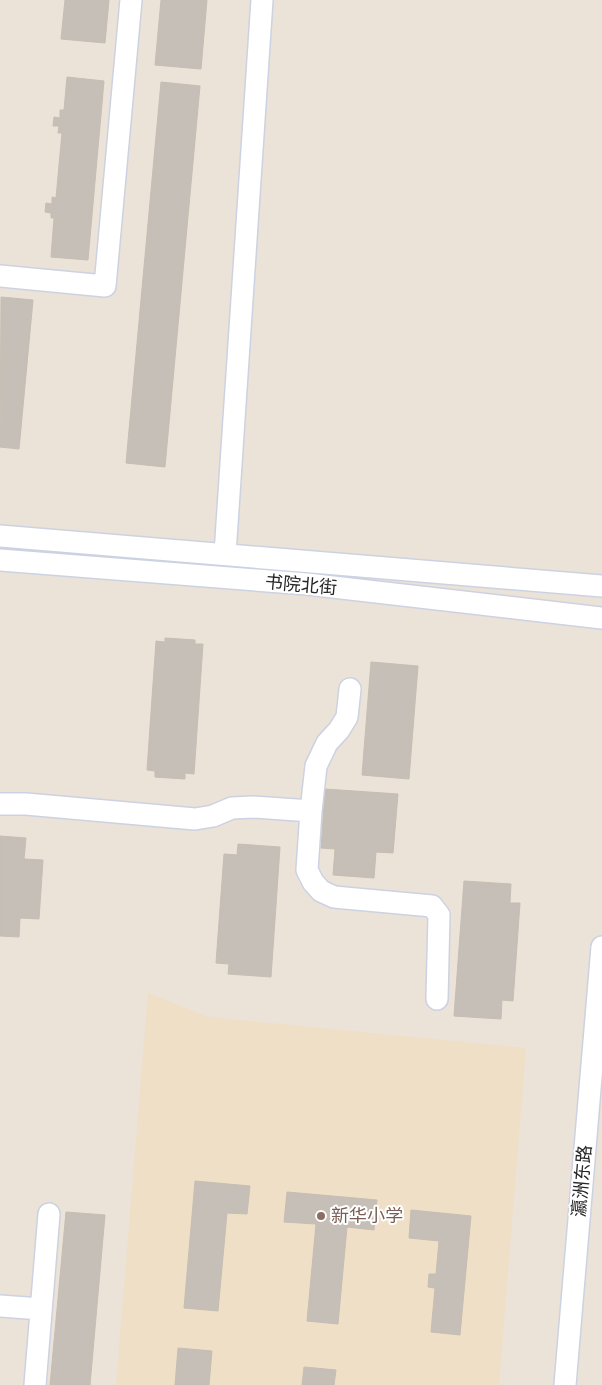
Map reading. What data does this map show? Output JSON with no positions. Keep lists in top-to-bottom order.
{
  "streets": {
    "street": ["书院北街", "瀛洲东路"]
  },
  "places": ["新华小学"]
}
